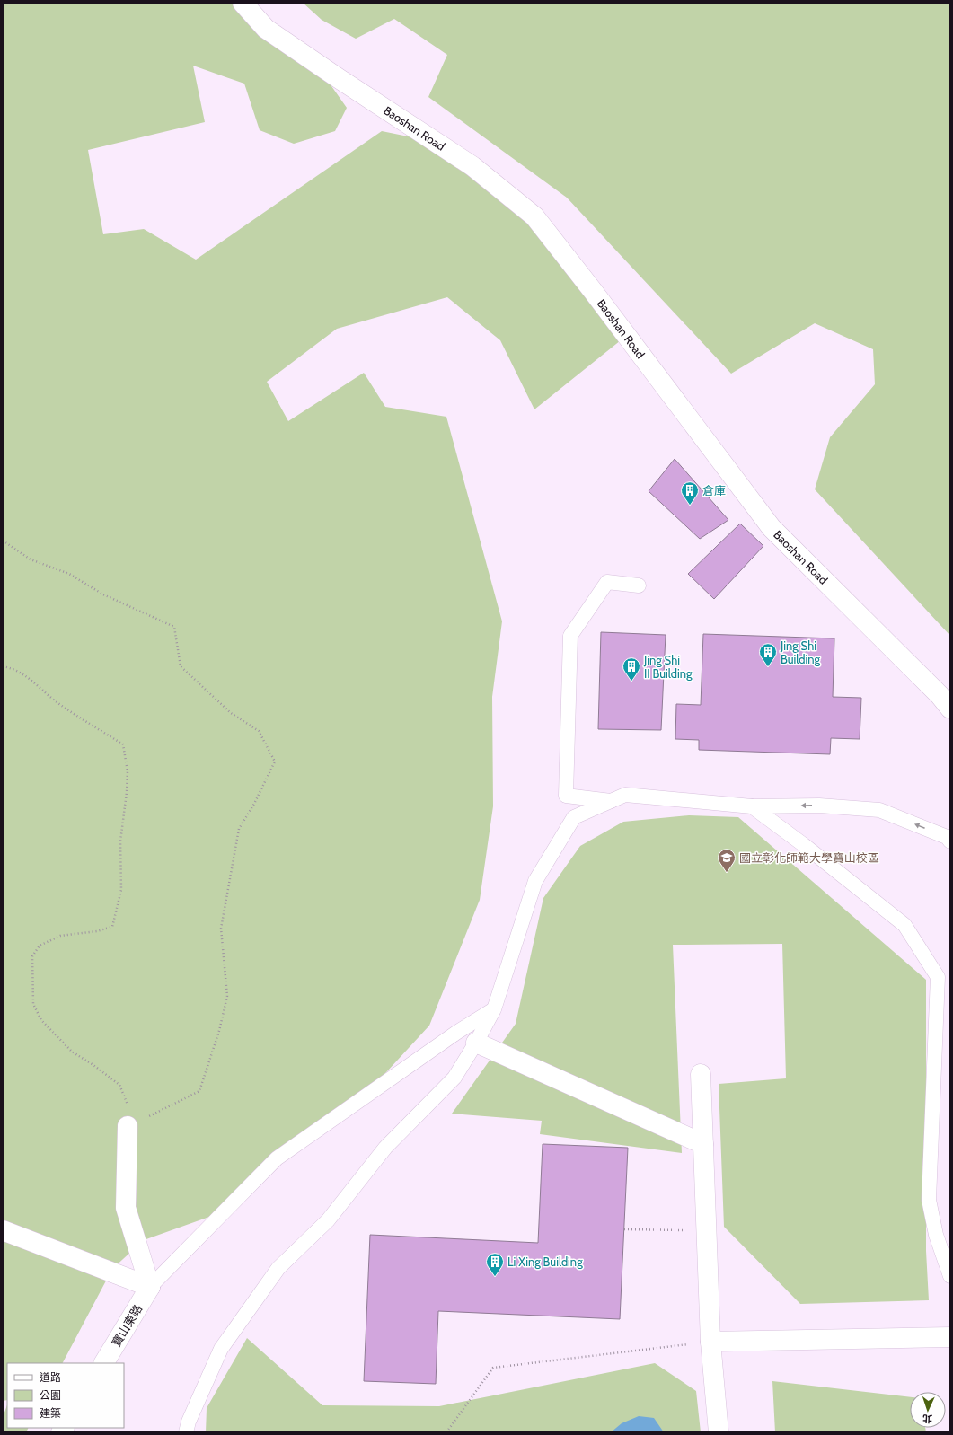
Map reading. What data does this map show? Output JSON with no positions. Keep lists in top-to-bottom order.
{
  "streets": {
    "street": ["Baoshan Road", "寶山東路"]
  },
  "places": {
    "building": [
      "倉庫",
      "Jing Shi Building",
      "Jing Shi II Building",
      "Li Xing Building"
    ],
    "school or university": ["國立彰化師範大學寶山校區"]
  },
  "legend": ["道路", "公園", "建築"],
  "north": "bottom"
}
